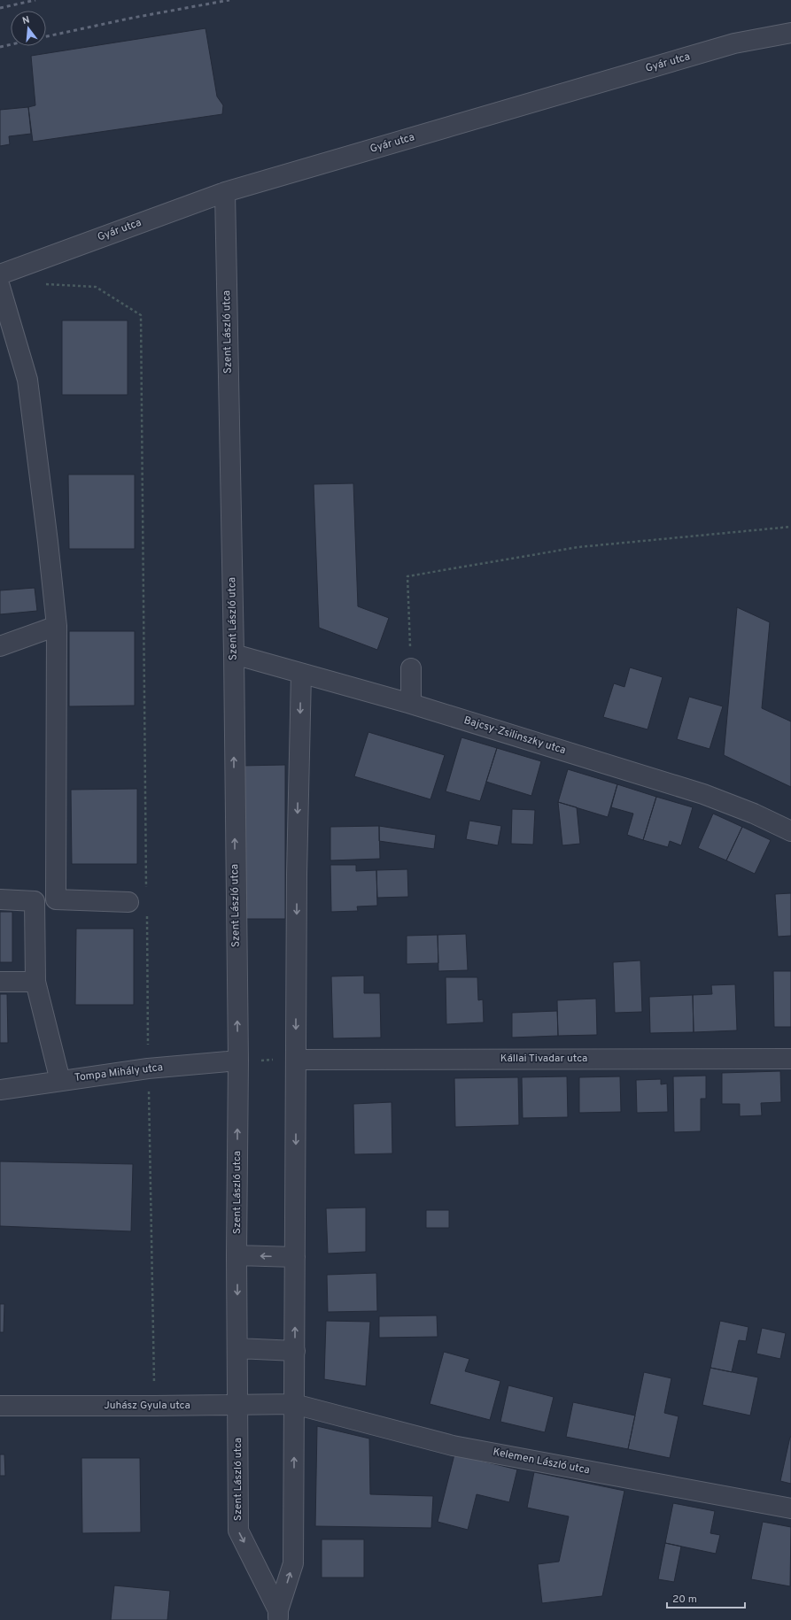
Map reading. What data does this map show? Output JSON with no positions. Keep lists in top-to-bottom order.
{
  "streets": {
    "street": [
      "Gyár utca",
      "Szent László utca",
      "Bajcsy-Zsilinszky utca",
      "Kállai Tivadar utca",
      "Tompa Mihály utca",
      "Juhász Gyula utca",
      "Kelemen László utca"
    ]
  },
  "crossings": [
    ["Gyár utca", "Szent László utca"],
    ["Szent László utca", "Bajcsy-Zsilinszky utca"],
    ["Szent László utca", "Kállai Tivadar utca"],
    ["Szent László utca", "Tompa Mihály utca"],
    ["Szent László utca", "Juhász Gyula utca"],
    ["Szent László utca", "Kelemen László utca"],
    ["Juhász Gyula utca", "Kelemen László utca"]
  ],
  "scale_bar": "20 m",
  "north": "top"
}
